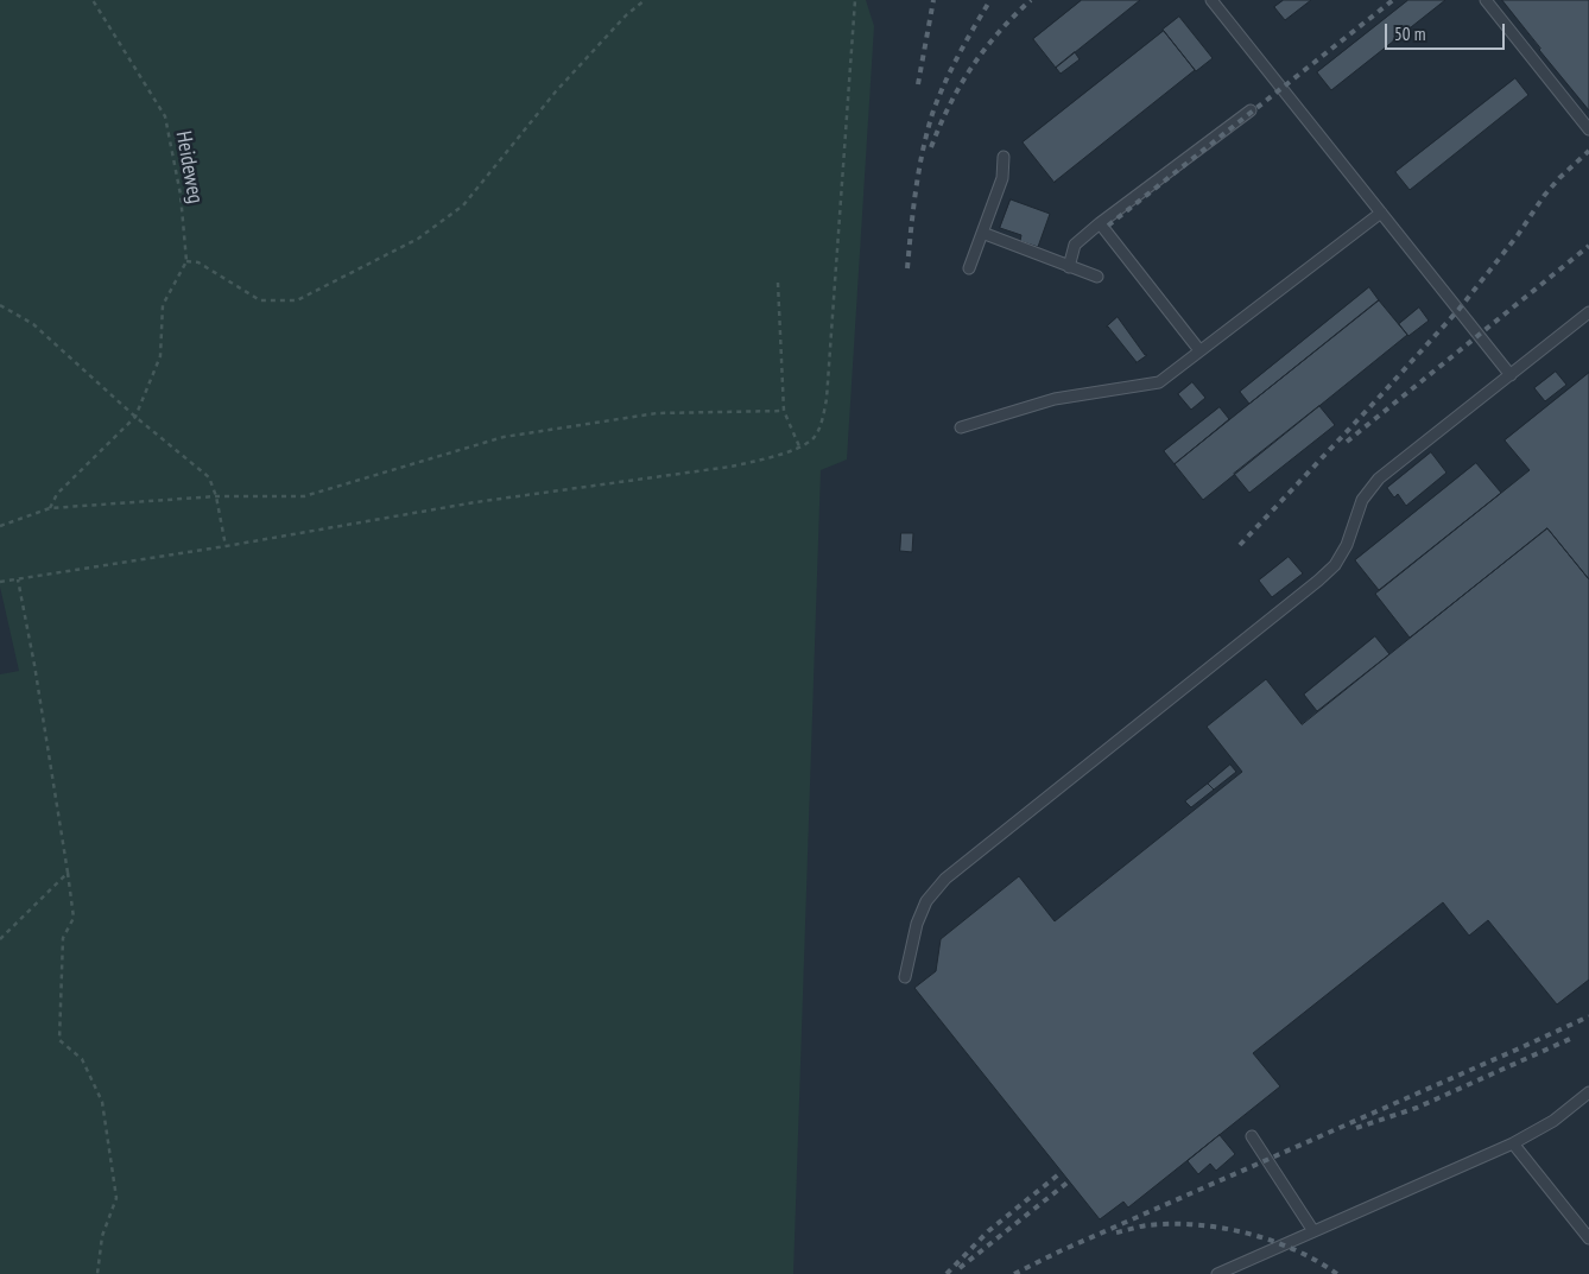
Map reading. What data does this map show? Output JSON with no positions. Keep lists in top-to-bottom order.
{
  "streets": {
    "path": ["Heideweg"]
  },
  "scale_bar": "50 m"
}
